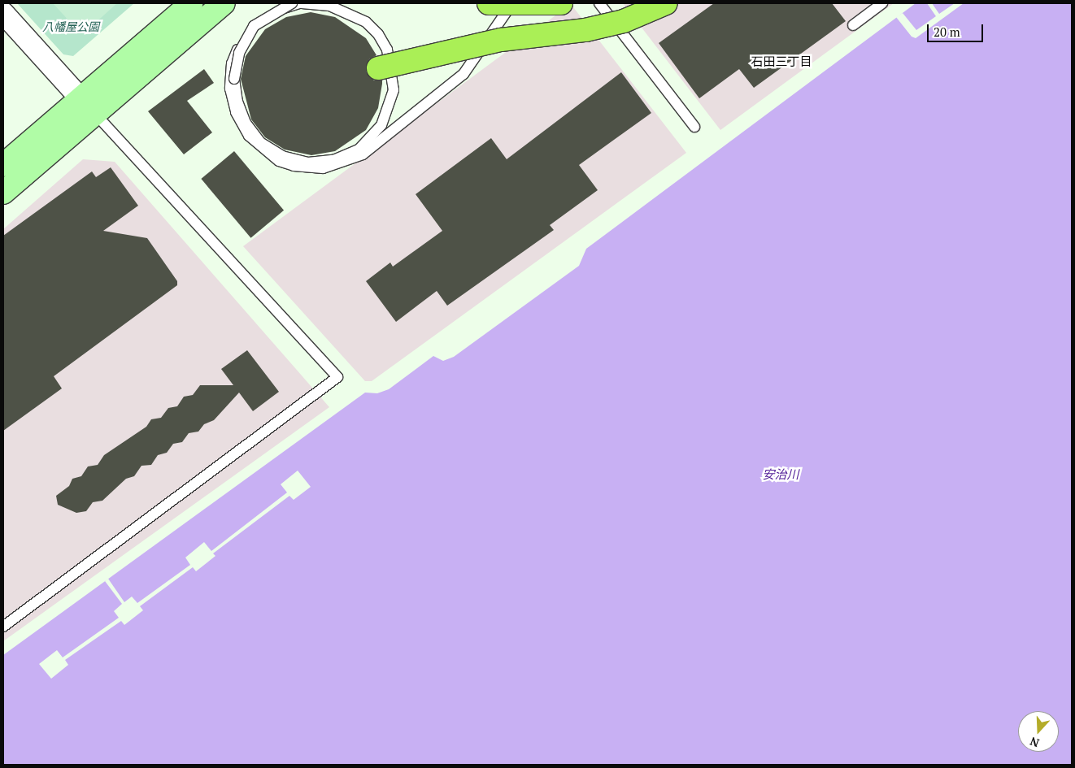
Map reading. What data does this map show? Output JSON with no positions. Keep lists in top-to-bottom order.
{
  "districts": ["石田三丁目"],
  "water": ["安治川"],
  "parks": ["八幡屋公園"],
  "scale_bar": "20 m",
  "north": "bottom"
}
